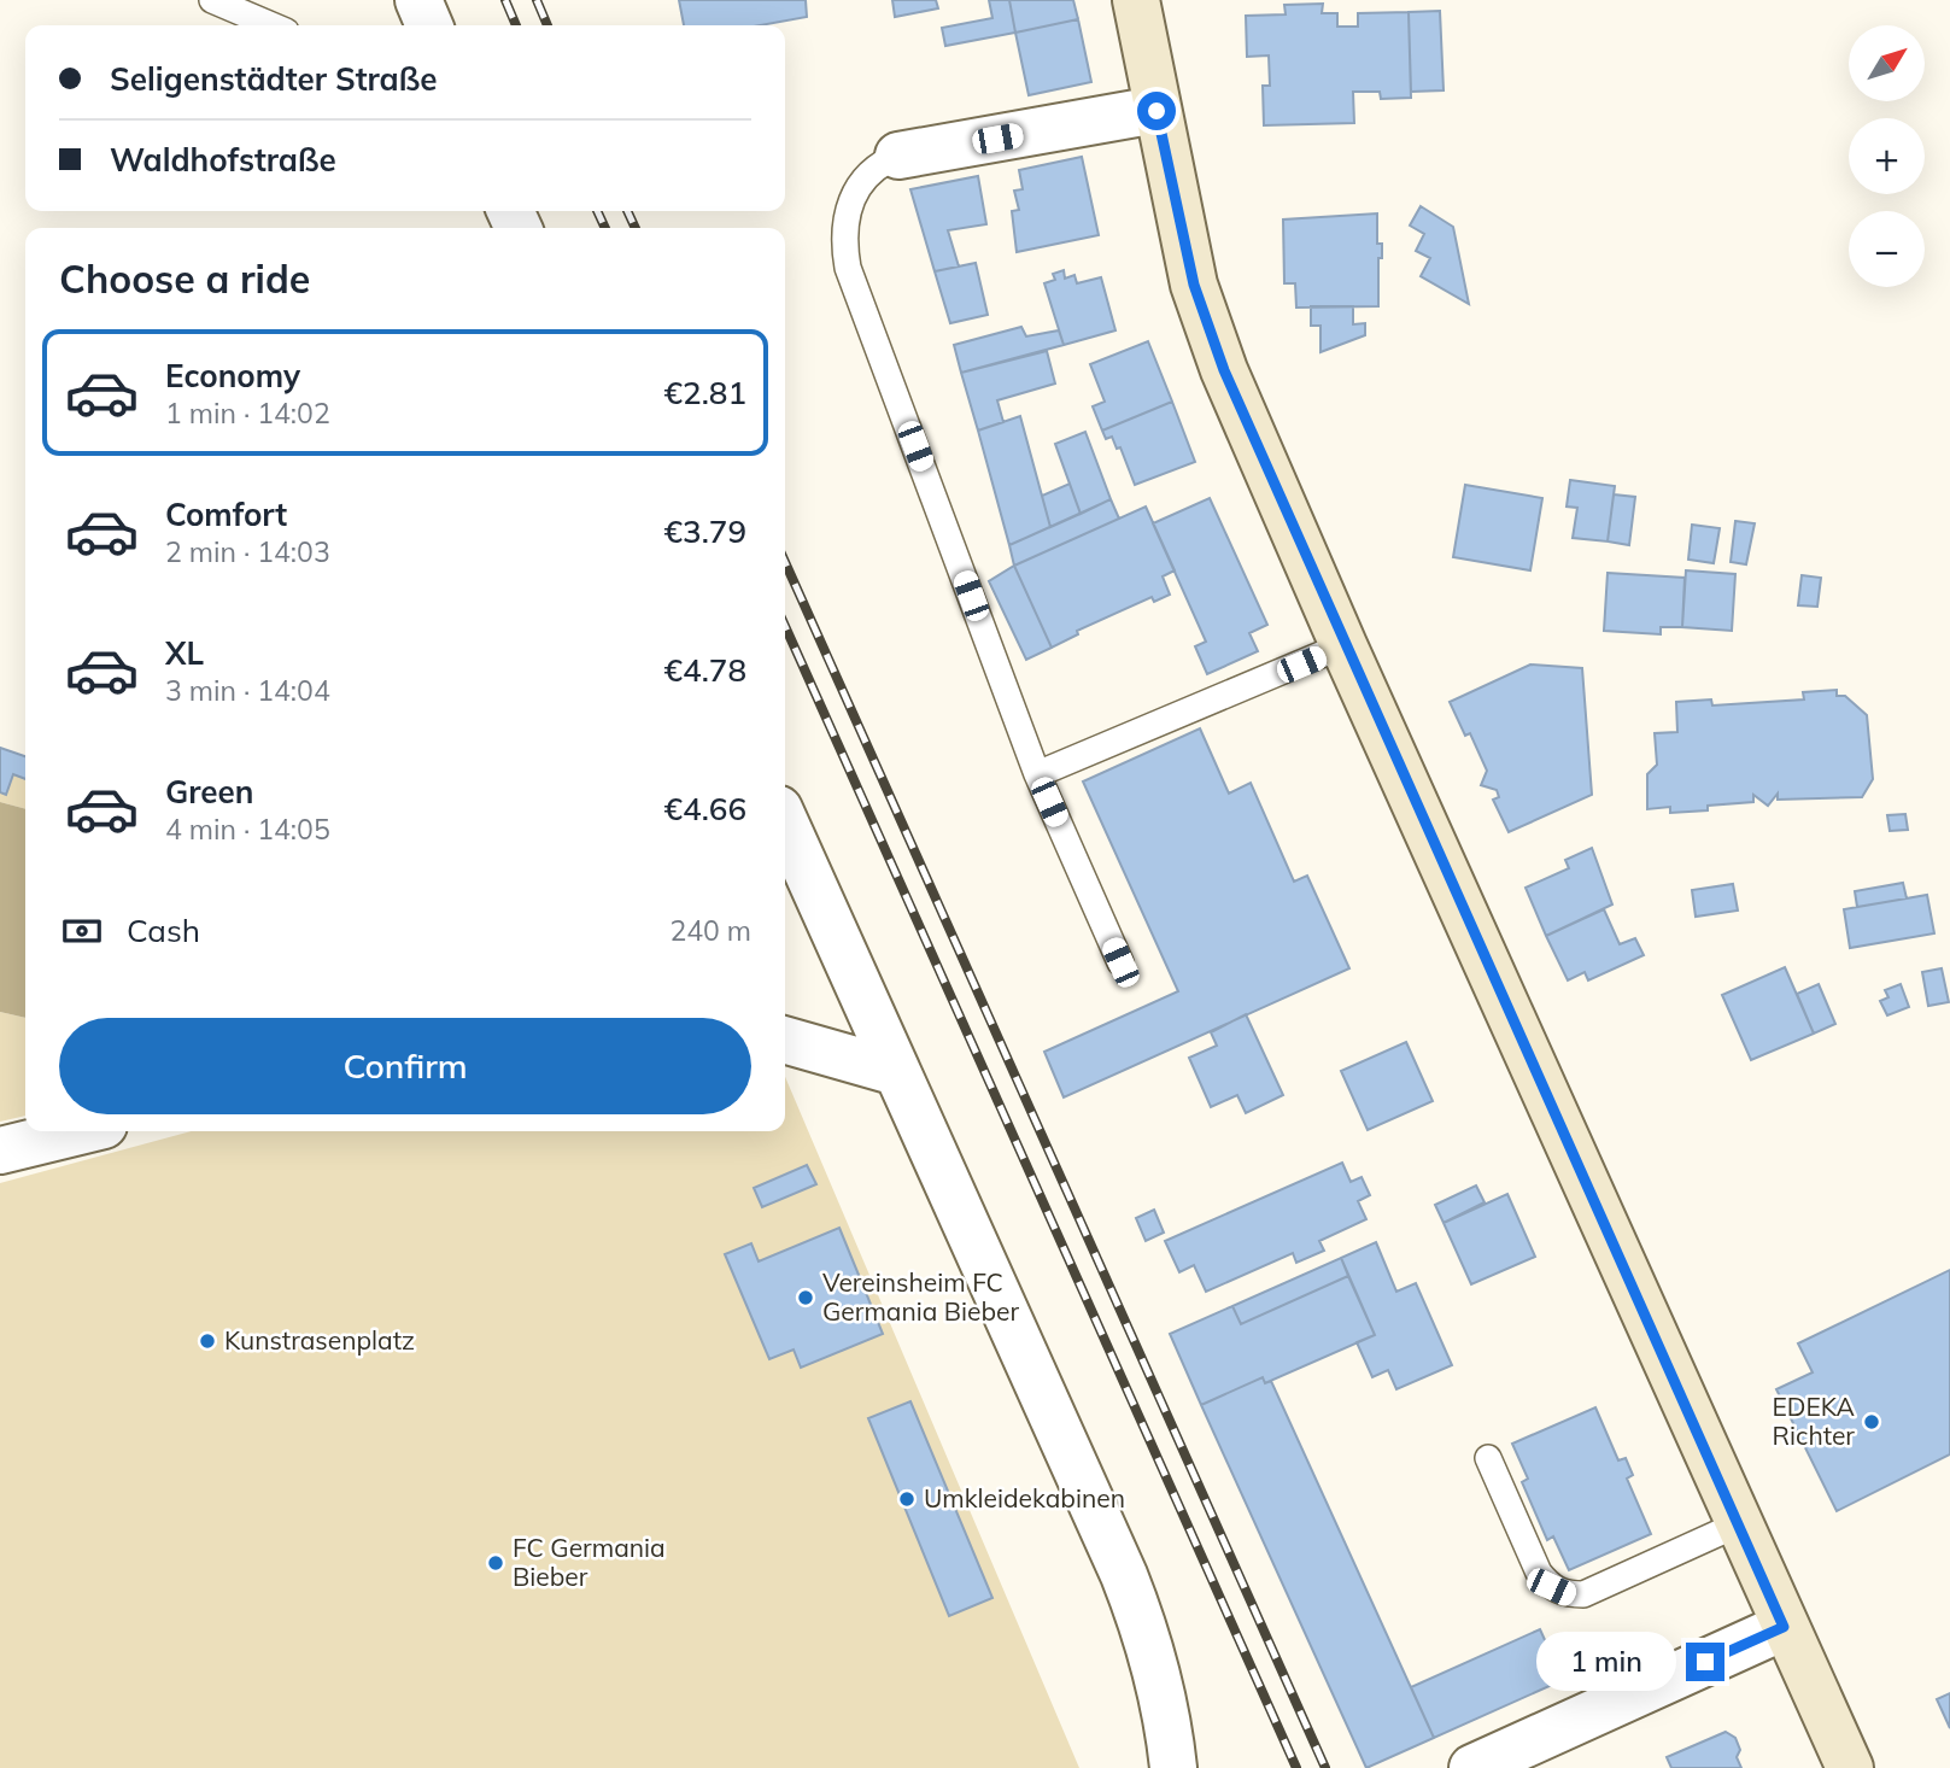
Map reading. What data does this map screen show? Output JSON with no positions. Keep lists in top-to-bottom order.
{
  "places": [
    "Vereinsheim FC Germania Bieber",
    "Kunstrasenplatz",
    "EDEKA Richter",
    "Umkleidekabinen",
    "FC Germania Bieber"
  ],
  "north": "top right",
  "page": {
    "map_buttons": ["+", "−"],
    "banner": ["Seligenstädter Straße", "Waldhofstraße"],
    "heading": "Choose a ride",
    "list": [
      {
        "name": "Economy",
        "note": "1 min · 14:02",
        "value": "€2.81"
      },
      {
        "name": "Comfort",
        "note": "2 min · 14:03",
        "value": "€3.79"
      },
      {
        "name": "XL",
        "note": "3 min · 14:04",
        "value": "€4.78"
      },
      {
        "name": "Green",
        "note": "4 min · 14:05",
        "value": "€4.66"
      }
    ],
    "pay": ["Cash", "240 m"],
    "buttons": "Confirm",
    "bubble": "1 min"
  }
}
